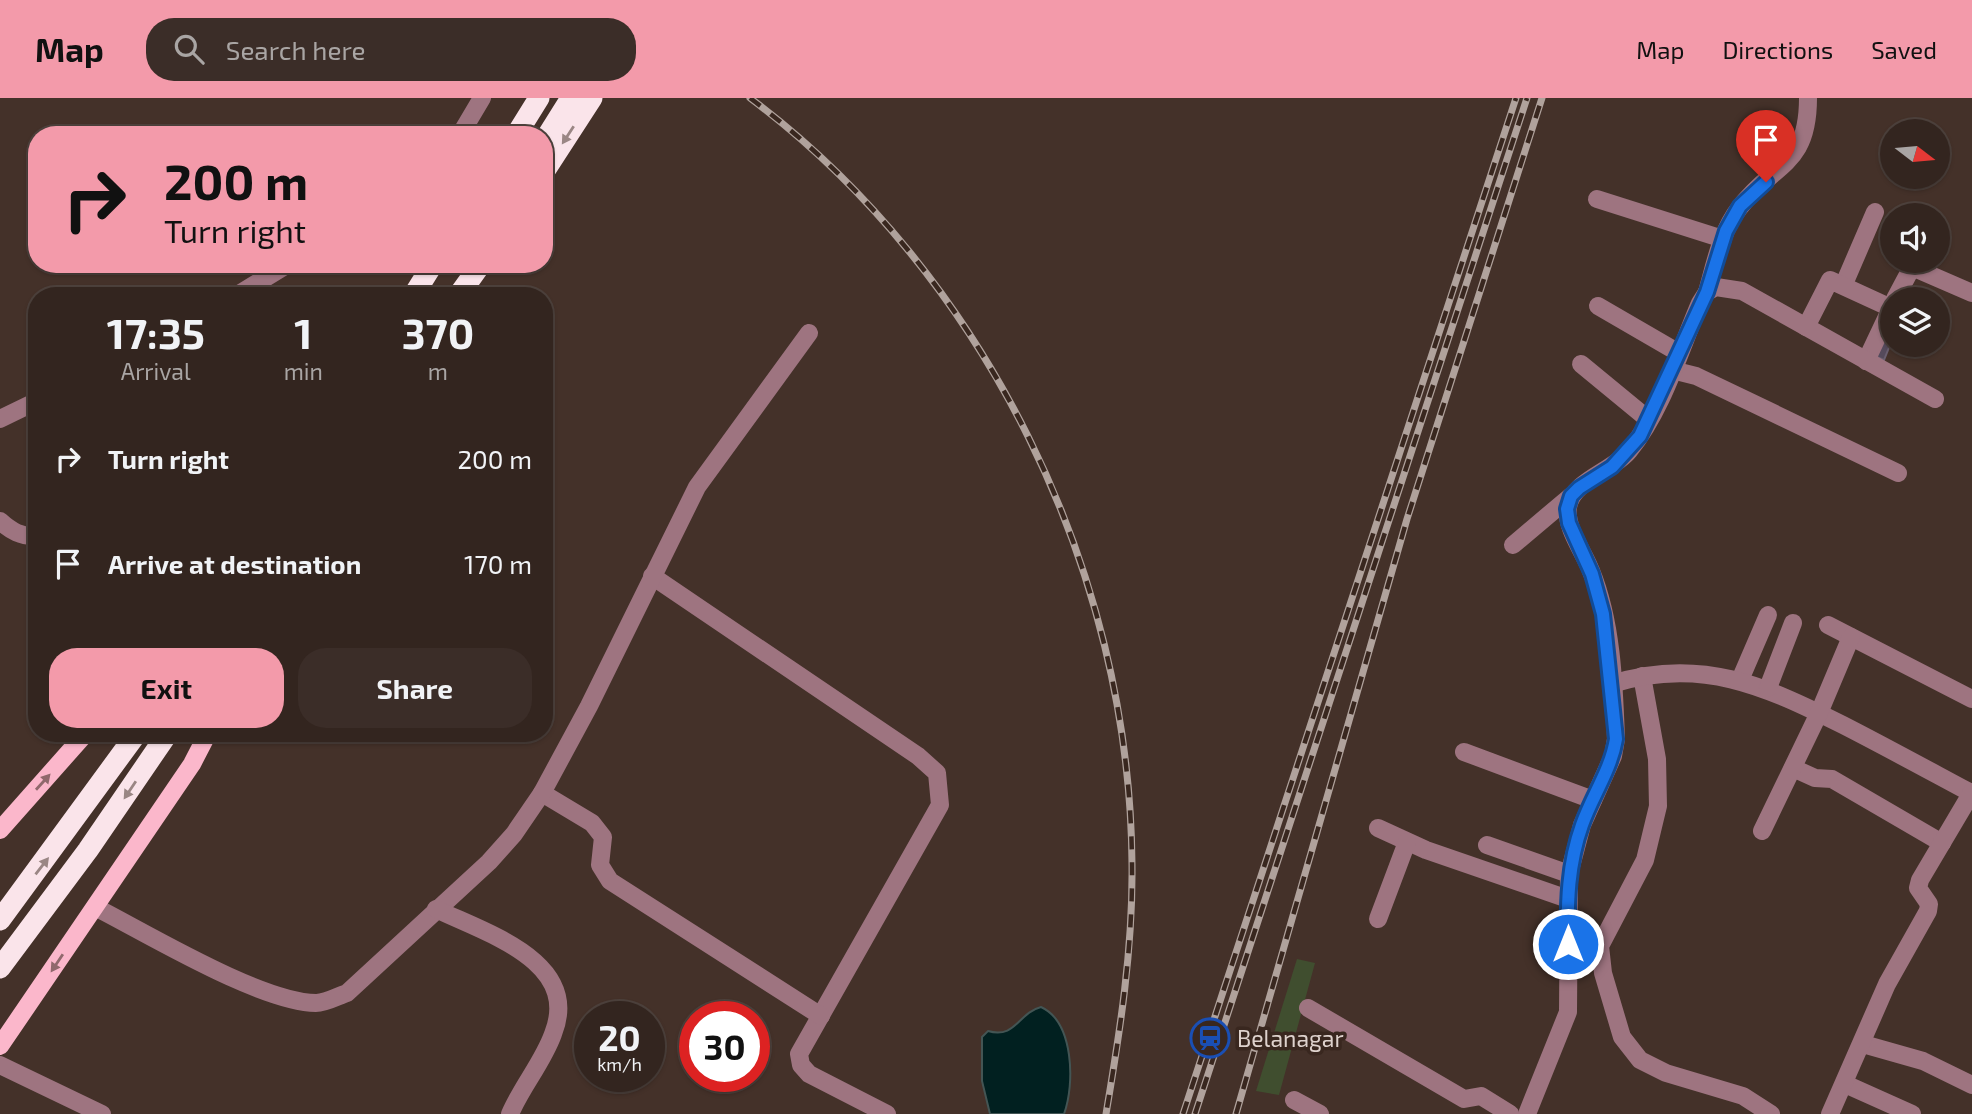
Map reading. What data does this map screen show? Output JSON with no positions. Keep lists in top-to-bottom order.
{
  "places": {
    "station": ["Belanagar"]
  },
  "north": "right",
  "page": {
    "header": "Map",
    "search": "Search here",
    "nav": ["Map", "Directions", "Saved"],
    "turn": ["200 m", "Turn right"],
    "eta": [
      "17:35",
      "Arrival",
      "1",
      "min",
      "370",
      "m"
    ],
    "list": [
      {
        "name": "Turn right",
        "value": "200 m"
      },
      {
        "name": "Arrive at destination",
        "value": "170 m"
      }
    ],
    "buttons": ["Exit", "Share"],
    "speed": "20 km/h",
    "limit": "30"
  }
}
